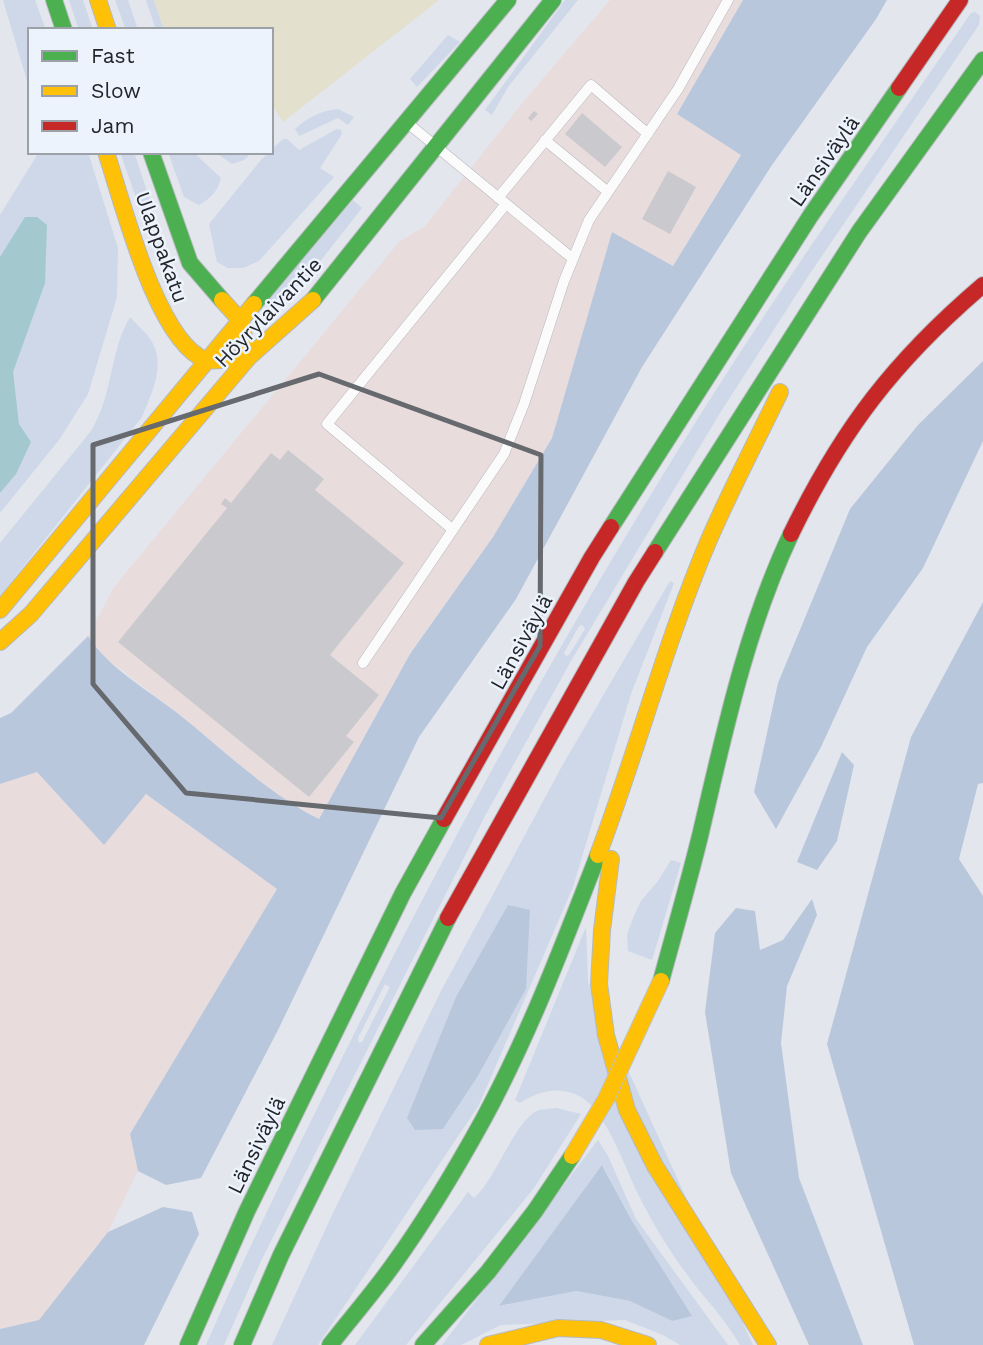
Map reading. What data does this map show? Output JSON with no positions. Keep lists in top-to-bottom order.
{
  "streets": {
    "main road": ["Länsiväylä", "Ulappakatu", "Höyrylaivantie"]
  },
  "crossings": [
    ["Ulappakatu", "Höyrylaivantie"]
  ],
  "legend": ["Fast", "Slow", "Jam"]
}
